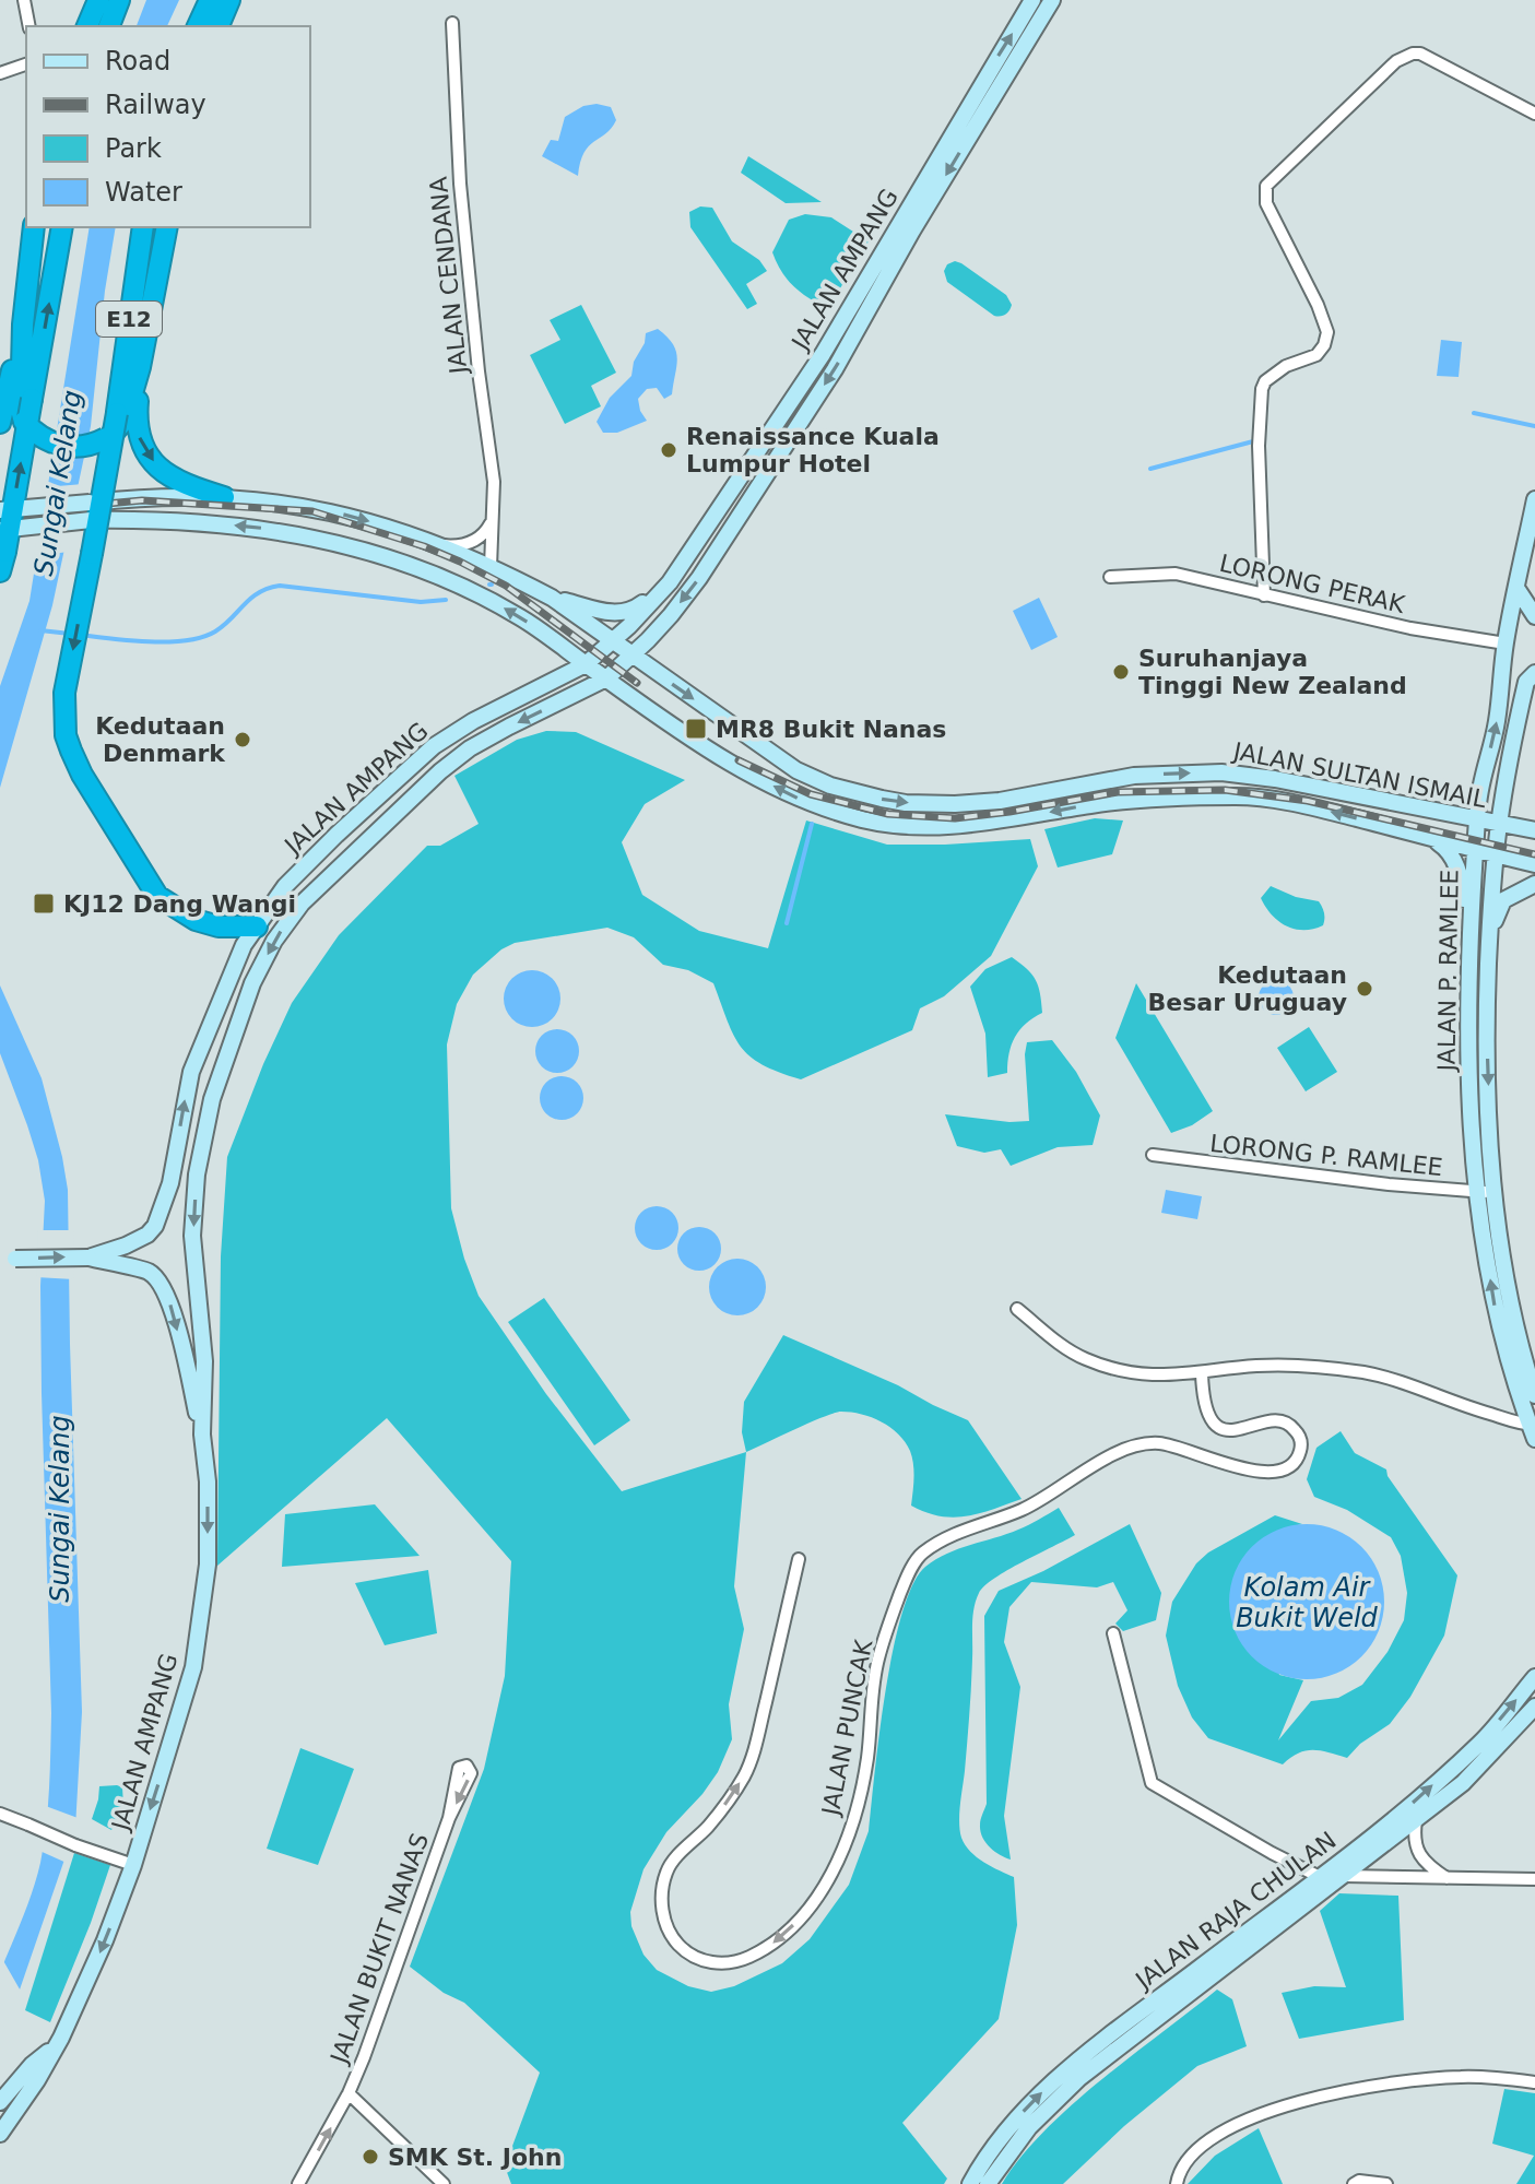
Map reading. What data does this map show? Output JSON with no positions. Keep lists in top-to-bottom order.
{
  "streets": {
    "highway": ["E12"],
    "main road": [
      "JALAN AMPANG",
      "JALAN SULTAN ISMAIL",
      "JALAN P. RAMLEE",
      "JALAN RAJA CHULAN"
    ],
    "street": [
      "JALAN CENDANA",
      "LORONG PERAK",
      "LORONG P. RAMLEE",
      "JALAN PUNCAK",
      "JALAN BUKIT NANAS"
    ]
  },
  "crossings": [
    ["JALAN AMPANG", "E12"],
    ["JALAN AMPANG", "JALAN SULTAN ISMAIL"],
    ["JALAN CENDANA", "JALAN SULTAN ISMAIL"],
    ["LORONG PERAK", "JALAN P. RAMLEE"],
    ["JALAN SULTAN ISMAIL", "JALAN P. RAMLEE"],
    ["JALAN P. RAMLEE", "LORONG P. RAMLEE"]
  ],
  "water": ["Sungai Kelang", "Kolam Air Bukit Weld"],
  "places": {
    "other": [
      "Renaissance Kuala Lumpur Hotel",
      "Suruhanjaya Tinggi New Zealand",
      "Kedutaan Denmark",
      "Kedutaan Besar Uruguay",
      "SMK St. John"
    ],
    "transit": ["MR8 Bukit Nanas", "KJ12 Dang Wangi"]
  },
  "legend": [
    "Road",
    "Railway",
    "Park",
    "Water"
  ]
}
